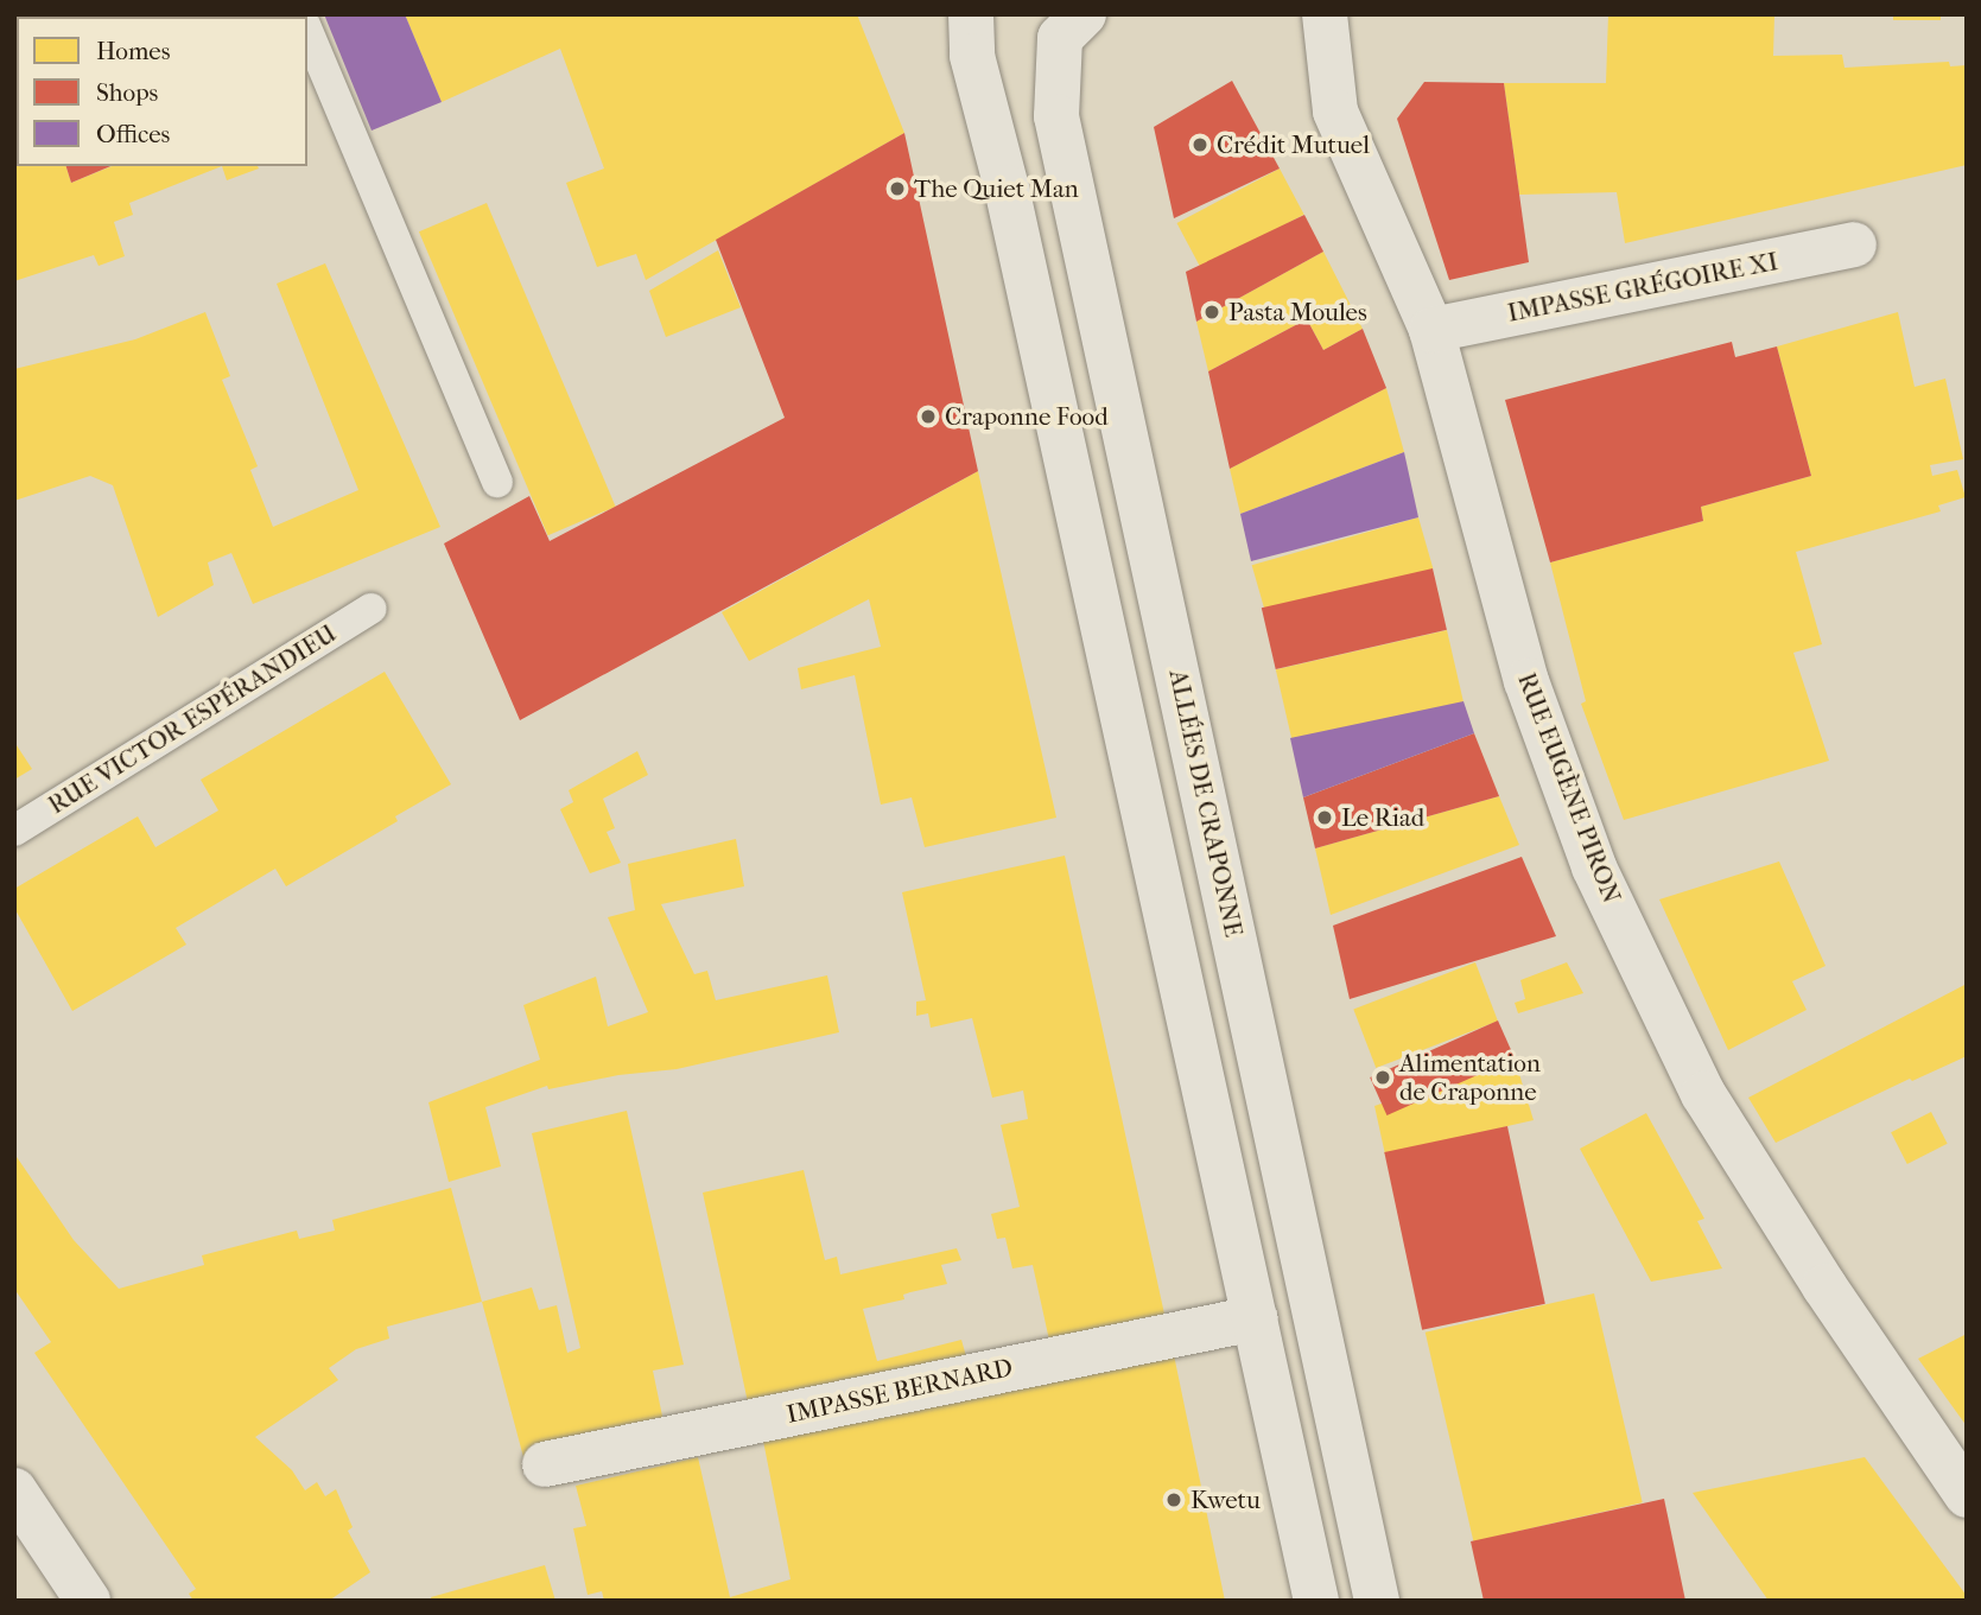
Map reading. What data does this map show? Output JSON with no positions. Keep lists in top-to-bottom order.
{
  "streets": {
    "main road": [
      "IMPASSE GRÉGOIRE XI",
      "RUE EUGÈNE PIRON",
      "ALLÉES DE CRAPONNE",
      "IMPASSE BERNARD"
    ],
    "lane": ["RUE VICTOR ESPÉRANDIEU"]
  },
  "crossings": [
    ["IMPASSE GRÉGOIRE XI", "RUE EUGÈNE PIRON"]
  ],
  "places": [
    "Crédit Mutuel",
    "The Quiet Man",
    "Pasta Moules",
    "Craponne Food",
    "Le Riad",
    "Alimentation de Craponne",
    "Kwetu"
  ],
  "legend": ["Homes", "Shops", "Offices"]
}
